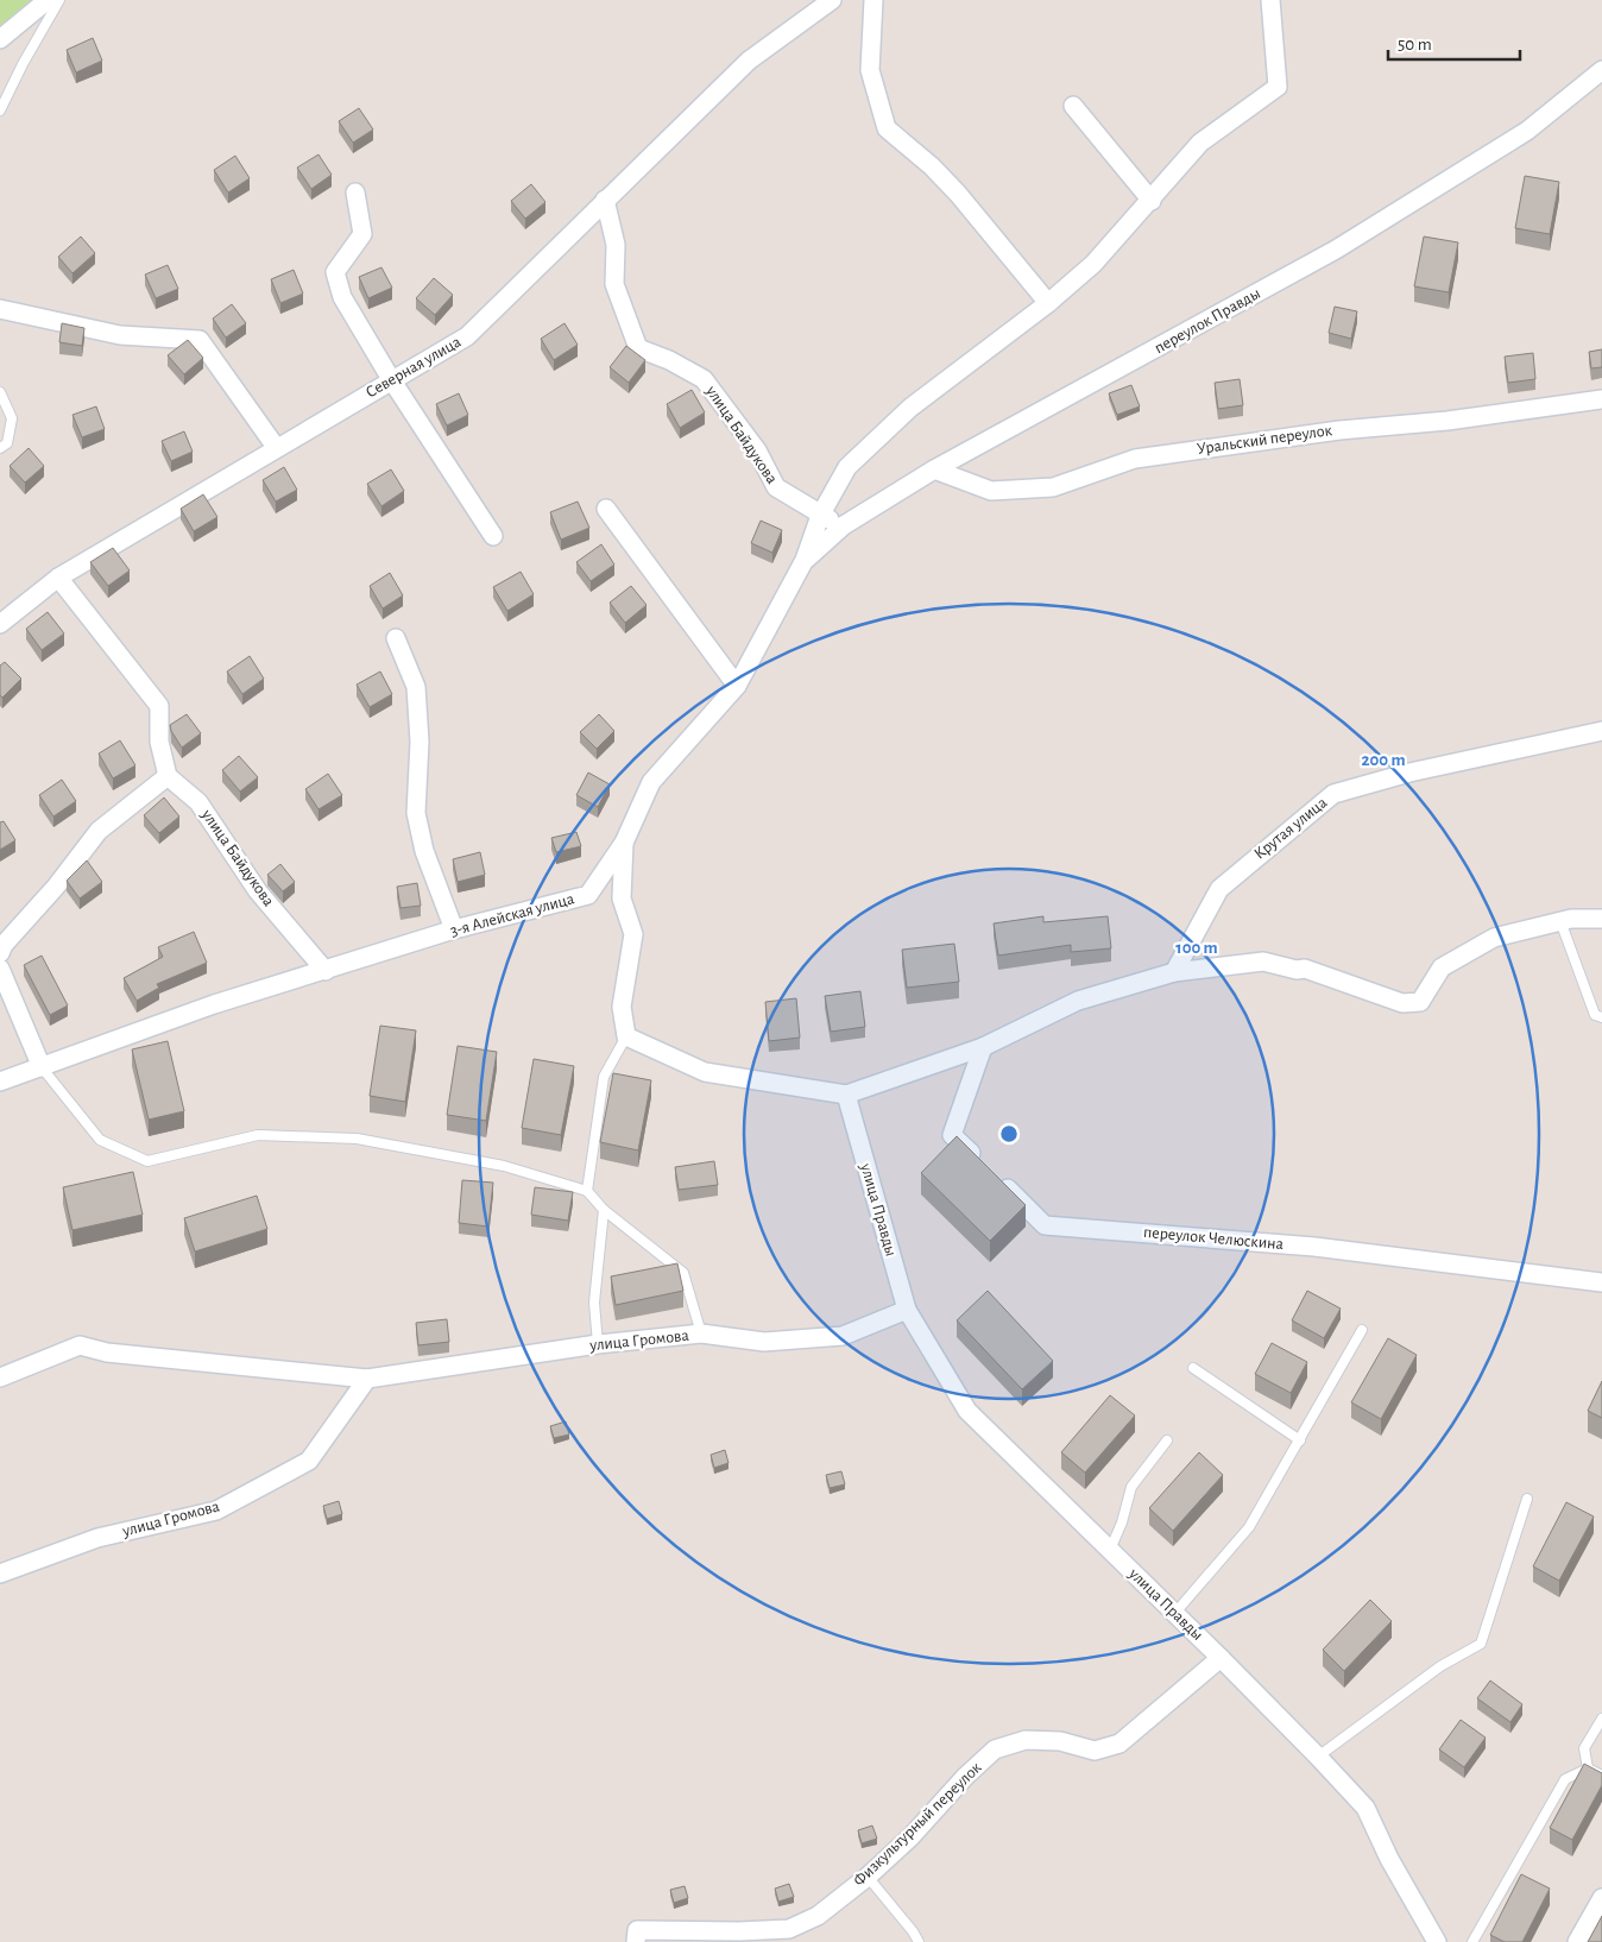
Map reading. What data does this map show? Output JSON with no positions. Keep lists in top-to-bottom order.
{
  "streets": {
    "street": [
      "переулок Правды",
      "Северная улица",
      "улица Байдукова",
      "Уральский переулок",
      "Крутая улица",
      "3-я Алейская улица",
      "улица Правды",
      "переулок Челюскина",
      "улица Громова",
      "Физкультурный переулок"
    ]
  },
  "crossings": [
    ["переулок Правды", "улица Байдукова"],
    ["переулок Правды", "Уральский переулок"],
    ["Северная улица", "улица Байдукова"],
    ["улица Байдукова", "3-я Алейская улица"],
    ["улица Правды", "улица Громова"],
    ["улица Правды", "Физкультурный переулок"]
  ],
  "scale_bar": "50 m",
  "rings": ["200 m", "100 m"]
}
